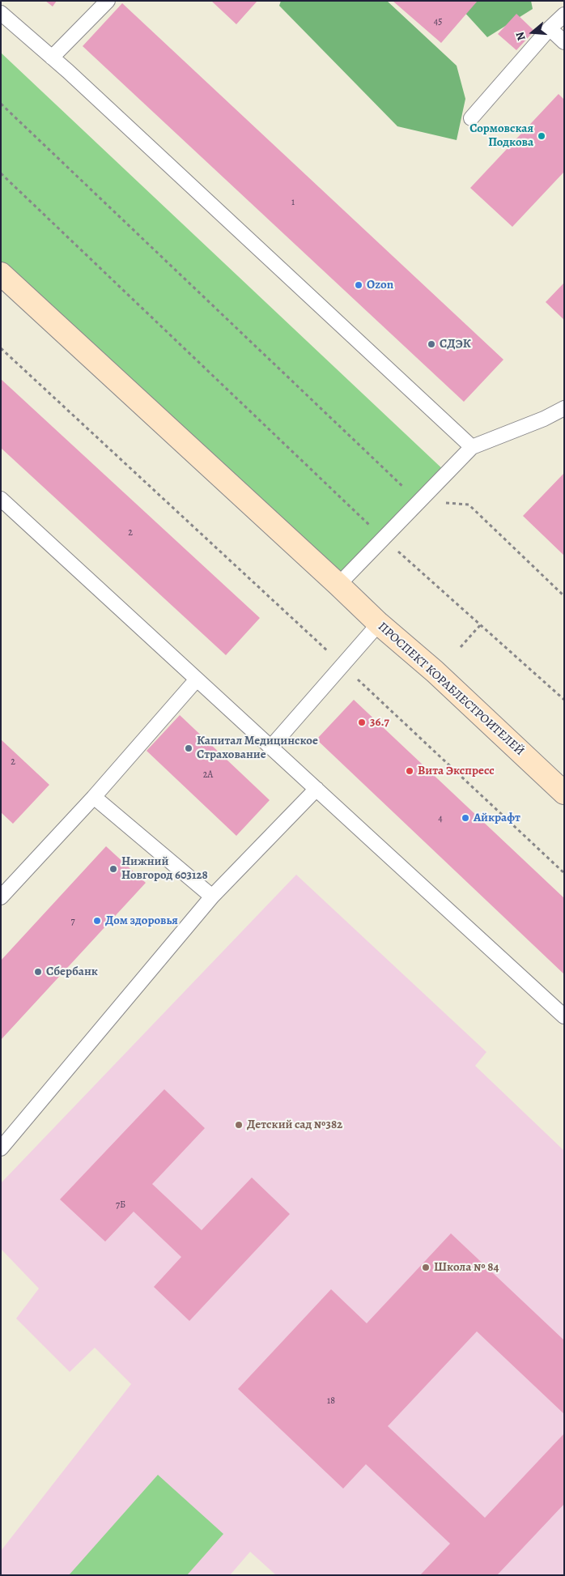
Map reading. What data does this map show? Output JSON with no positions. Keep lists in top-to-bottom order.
{
  "streets": {
    "street": ["ПРОСПЕКТ КОРАБЛЕСТРОИТЕЛЕЙ"]
  },
  "places": [
    "Сормовская Подкова",
    "Ozon",
    "СДЭК",
    "36.7",
    "Капитал Медицинское Страхование",
    "Вита Экспресс",
    "Айкрафт",
    "Нижний Новгород 603128",
    "Дом здоровья",
    "Сбербанк",
    "Детский сад №382",
    "Школа № 84"
  ],
  "house_numbers": [
    "45",
    "1",
    "2",
    "2",
    "2А",
    "4",
    "7",
    "7Б",
    "18"
  ],
  "north": "left"
}
